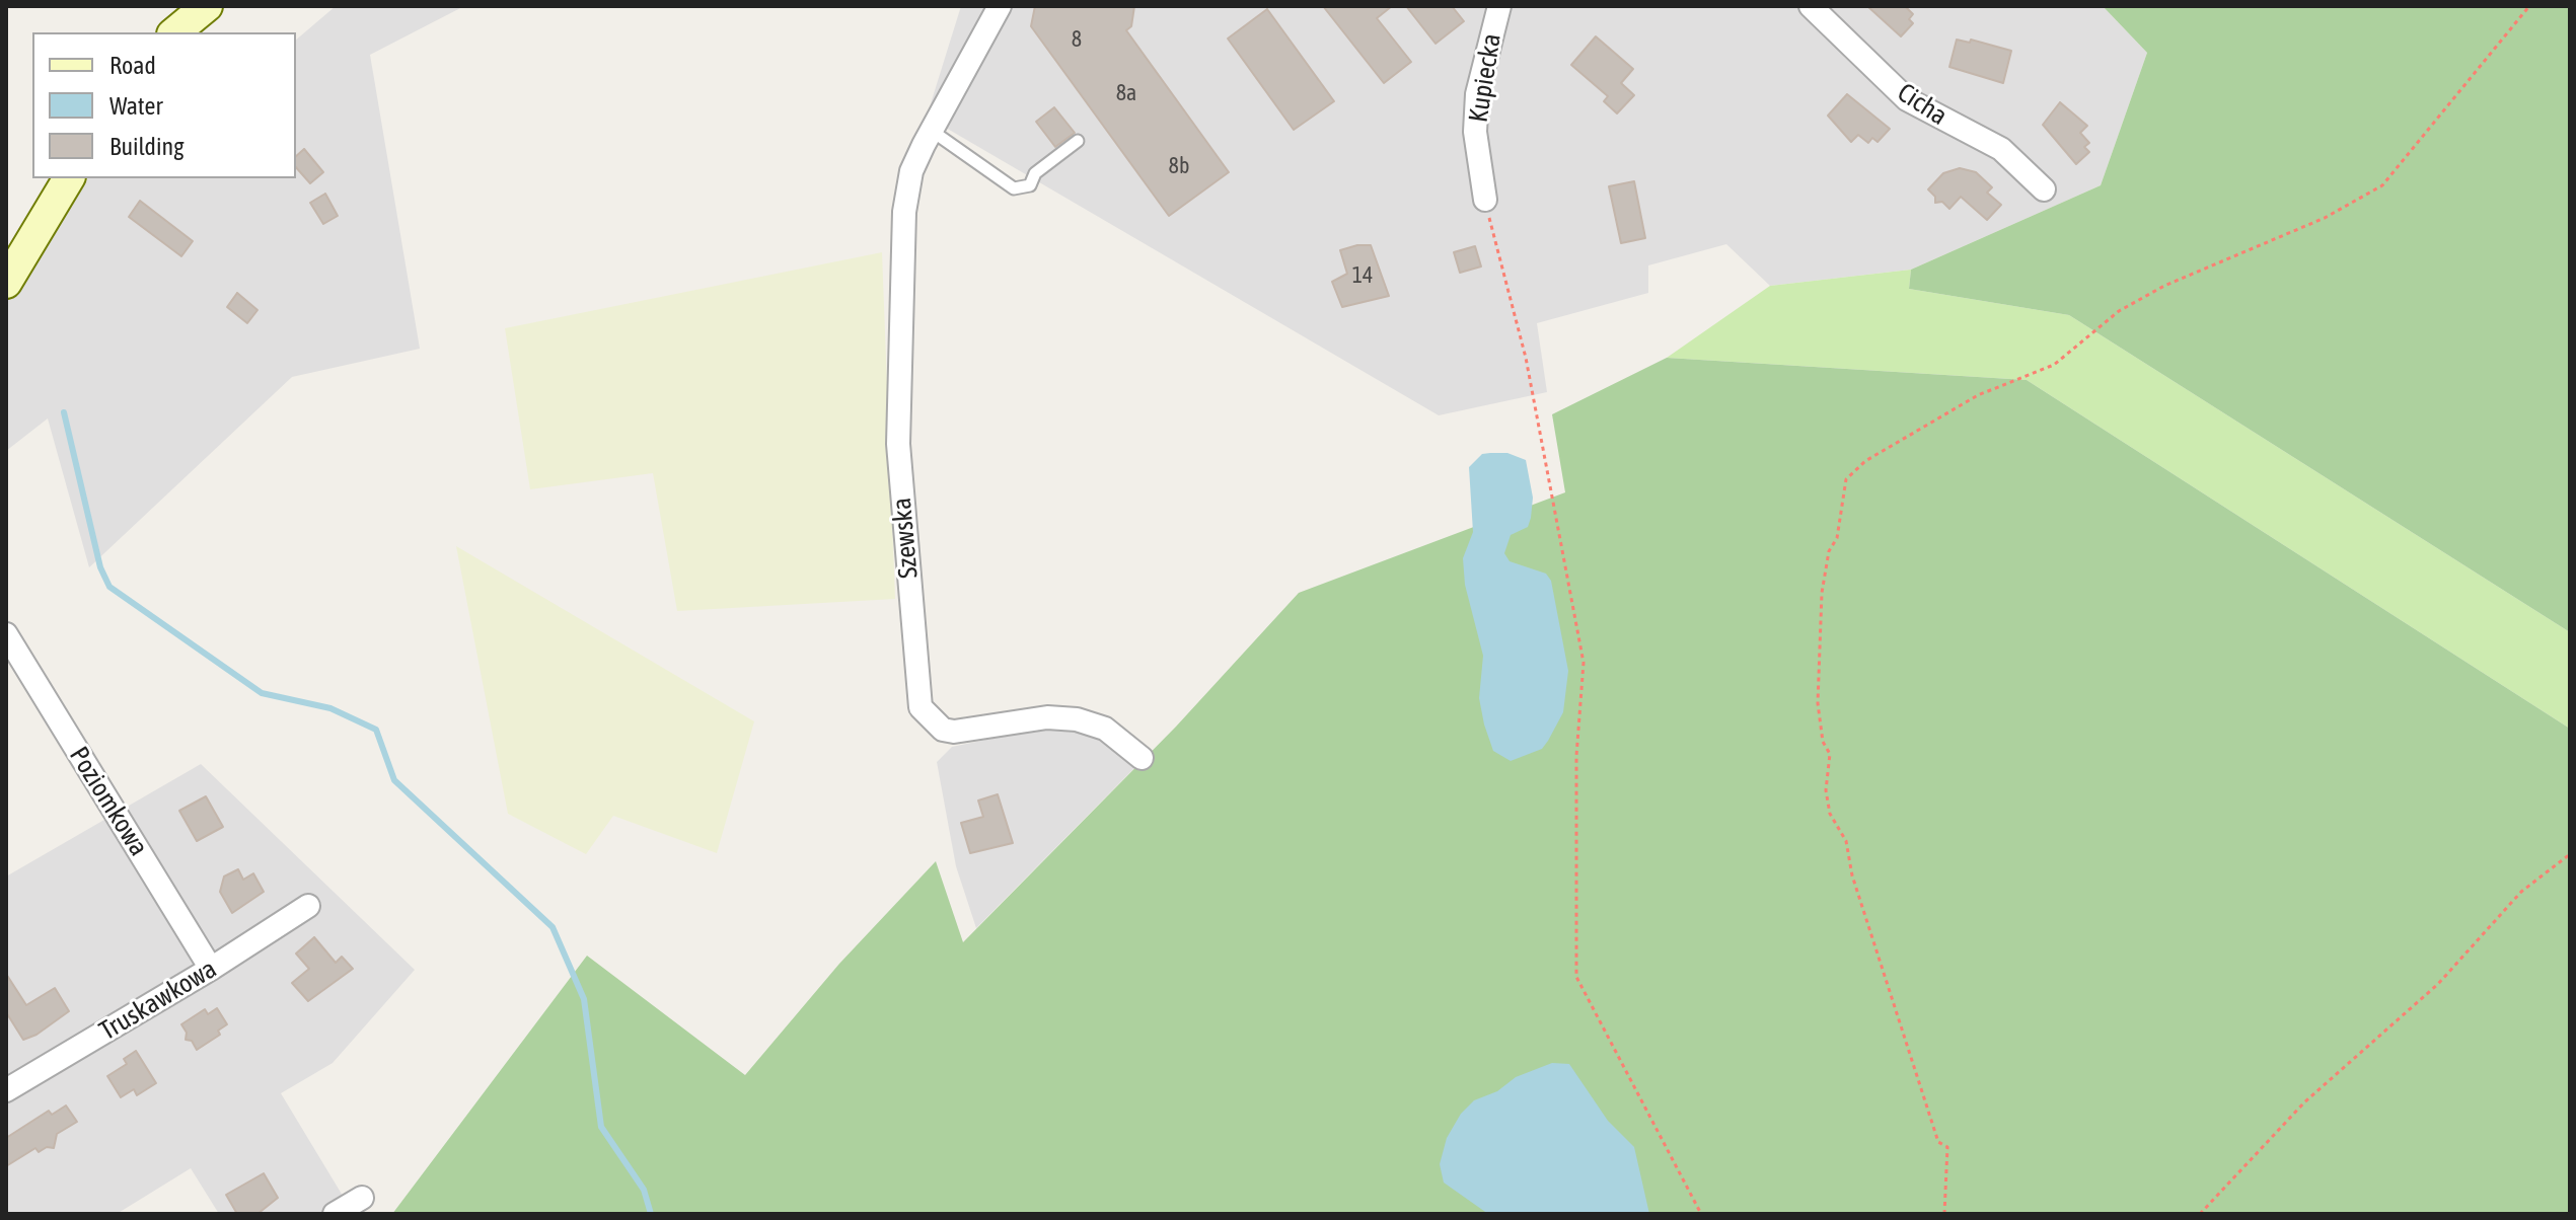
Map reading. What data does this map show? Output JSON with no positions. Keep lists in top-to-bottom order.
{
  "streets": {
    "street": [
      "Kupiecka",
      "Cicha",
      "Szewska",
      "Poziomkowa",
      "Truskawkowa"
    ]
  },
  "crossings": [
    ["Poziomkowa", "Truskawkowa"]
  ],
  "house_numbers": [
    "8",
    "8a",
    "8b",
    "14"
  ],
  "legend": ["Road", "Water", "Building"]
}
